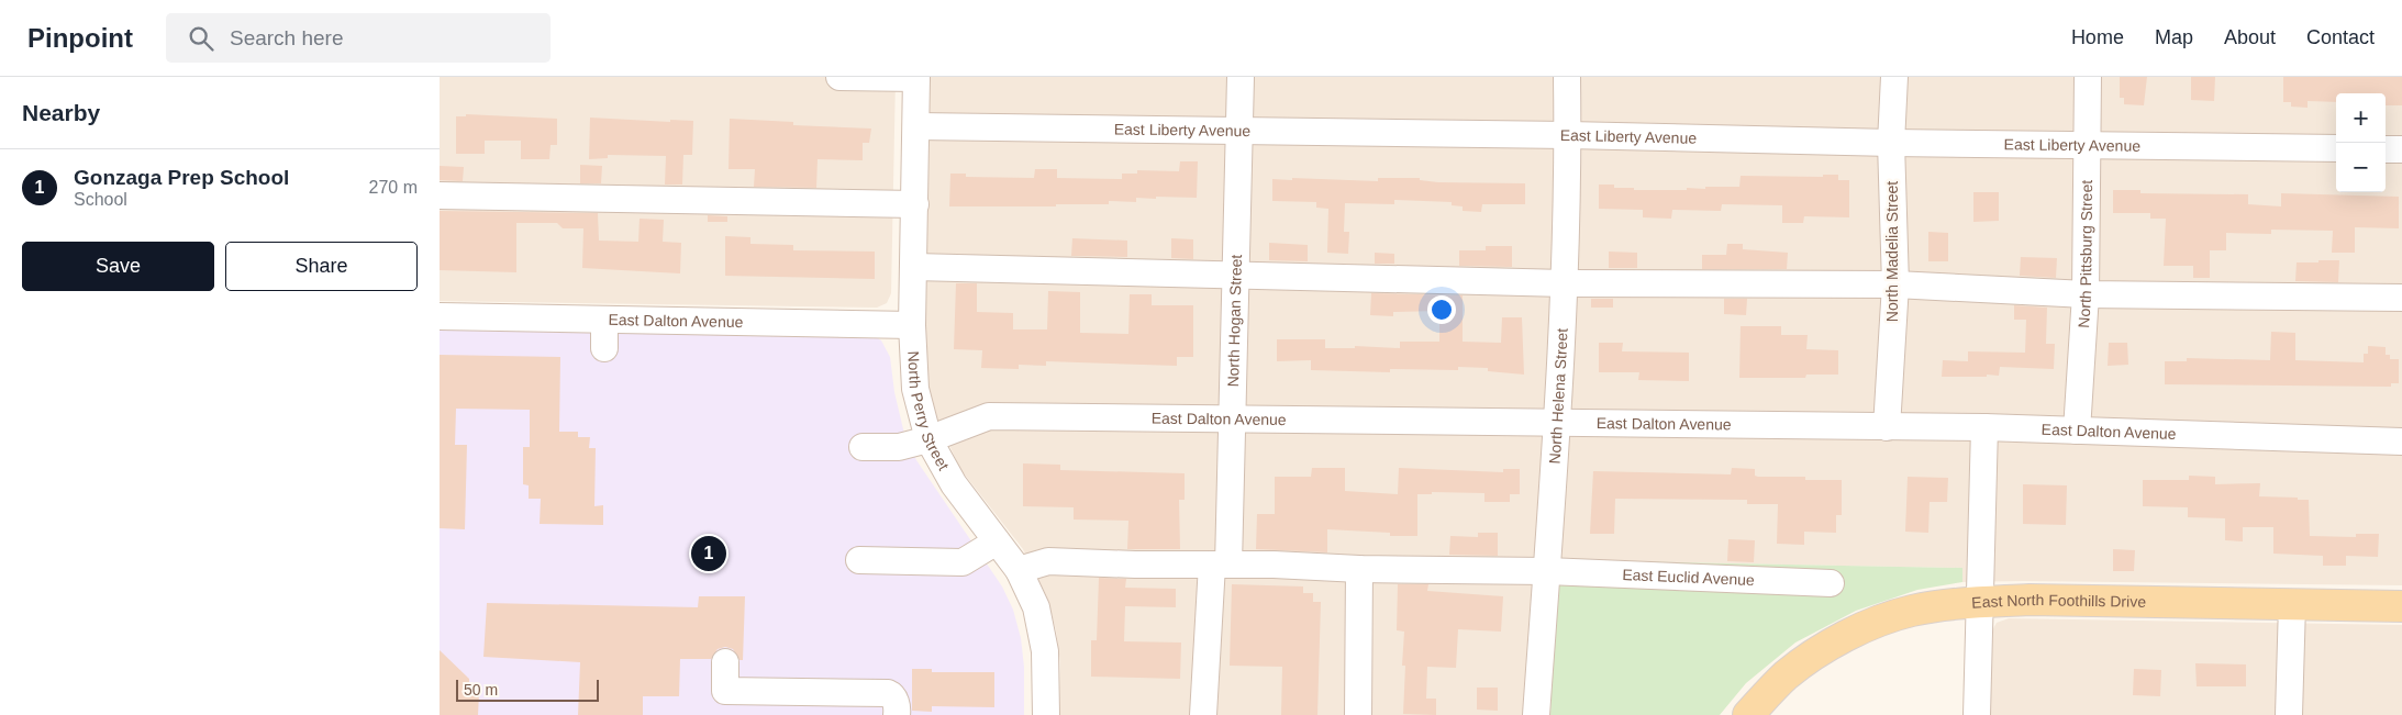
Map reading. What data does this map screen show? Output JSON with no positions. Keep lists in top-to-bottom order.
{
  "streets": {
    "main road": ["East North Foothills Drive"],
    "street": [
      "East Liberty Avenue",
      "North Madelia Street",
      "North Pittsburg Street",
      "East Dalton Avenue",
      "North Hogan Street",
      "North Helena Street",
      "North Perry Street",
      "East Euclid Avenue"
    ]
  },
  "crossings": [
    ["East Liberty Avenue", "North Madelia Street"],
    ["East Liberty Avenue", "North Pittsburg Street"],
    ["East Liberty Avenue", "North Hogan Street"],
    ["East Liberty Avenue", "North Helena Street"],
    ["East Liberty Avenue", "North Perry Street"],
    ["North Madelia Street", "East Dalton Avenue"],
    ["North Pittsburg Street", "East Dalton Avenue"],
    ["East Dalton Avenue", "North Hogan Street"],
    ["East Dalton Avenue", "North Helena Street"],
    ["East Dalton Avenue", "North Perry Street"],
    ["North Hogan Street", "East Euclid Avenue"],
    ["North Helena Street", "East Euclid Avenue"],
    ["North Perry Street", "East Euclid Avenue"]
  ],
  "scale_bar": "50 m",
  "page": {
    "header": "Pinpoint",
    "search": "Search here",
    "nav": [
      "Home",
      "Map",
      "About",
      "Contact"
    ],
    "heading": "Nearby",
    "map_buttons": ["+", "−"],
    "list": [
      {
        "mark": "1",
        "name": "Gonzaga Prep School",
        "note": "School",
        "value": "270 m"
      }
    ],
    "buttons": ["Save", "Share"],
    "pins": "1",
    "scale": "50 m"
  }
}
